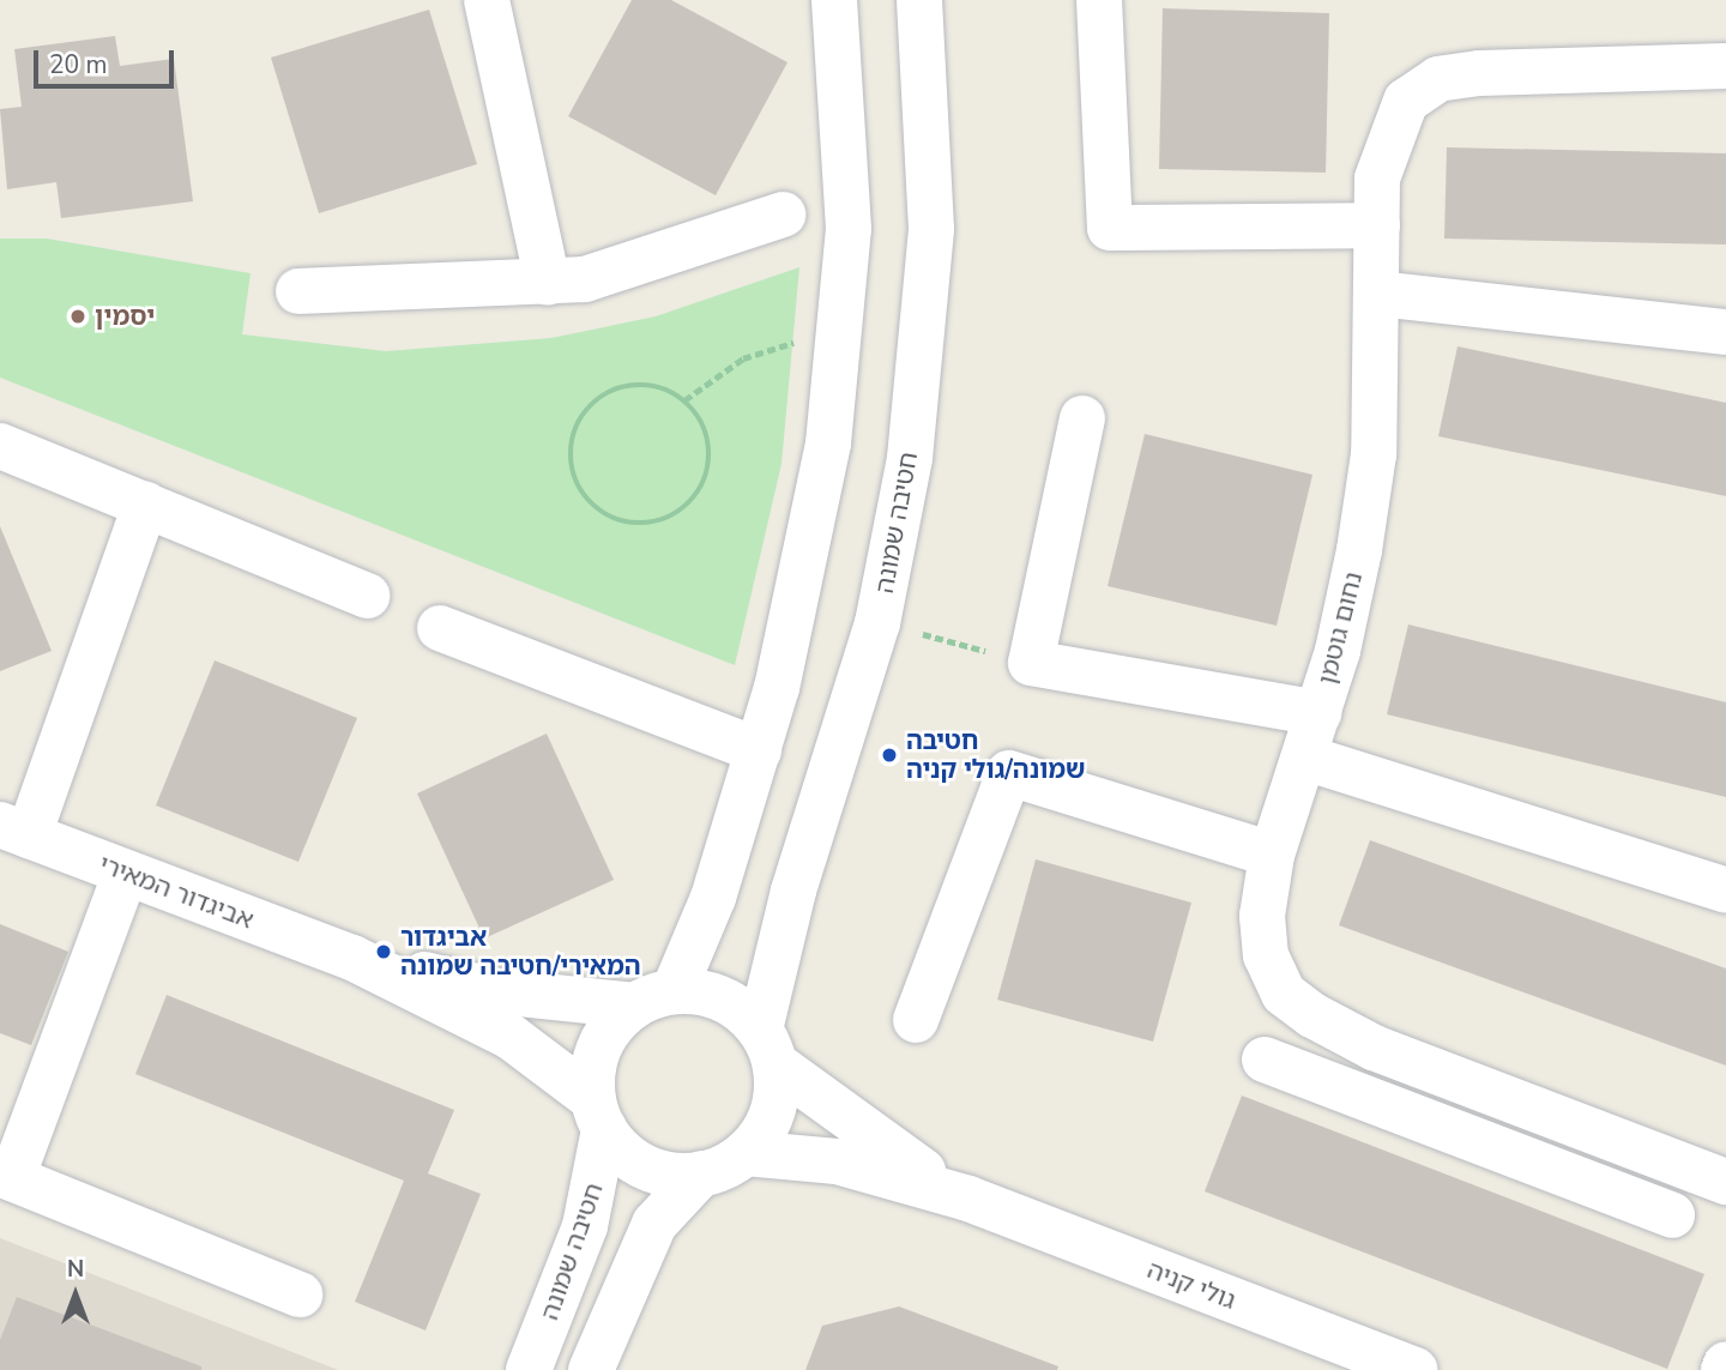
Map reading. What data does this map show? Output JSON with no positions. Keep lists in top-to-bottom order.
{
  "streets": {
    "street": [
      "חטיבה שמונה",
      "נחום גוטמן",
      "אביגדור המאירי",
      "גולי קניה"
    ]
  },
  "crossings": [
    ["חטיבה שמונה", "אביגדור המאירי"],
    ["חטיבה שמונה", "גולי קניה"],
    ["אביגדור המאירי", "גולי קניה"]
  ],
  "places": ["יסמין", "חטיבה שמונה/גולי קניה", "אביגדור המאירי/חטיבה שמונה"],
  "scale_bar": "20 m",
  "north": "top"
}
